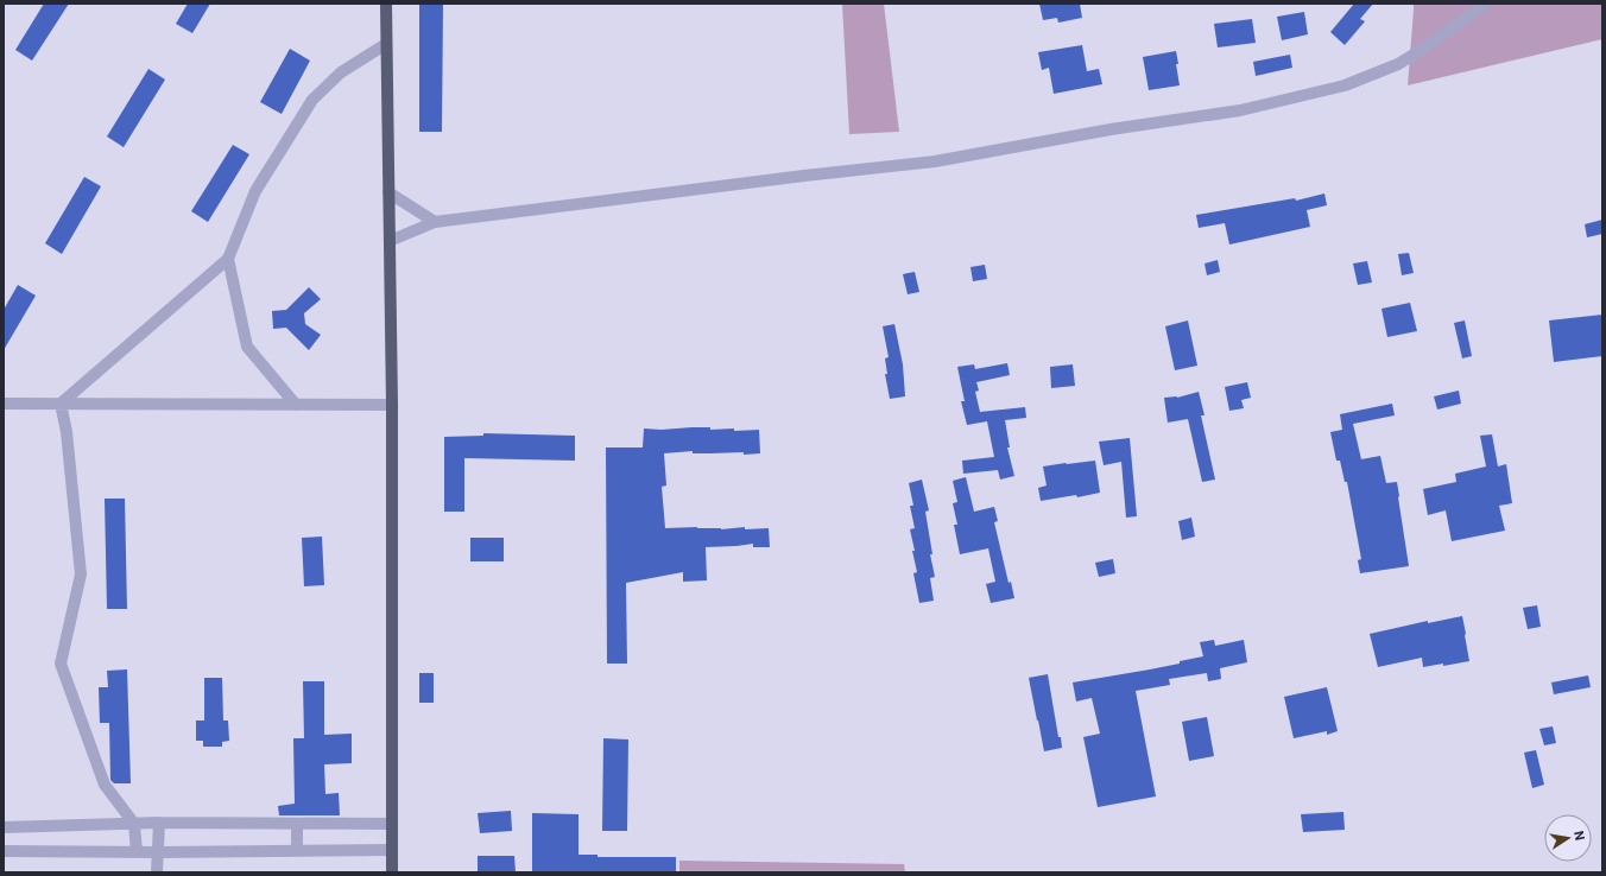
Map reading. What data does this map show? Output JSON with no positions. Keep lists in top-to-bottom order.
{
  "north": "right"
}
